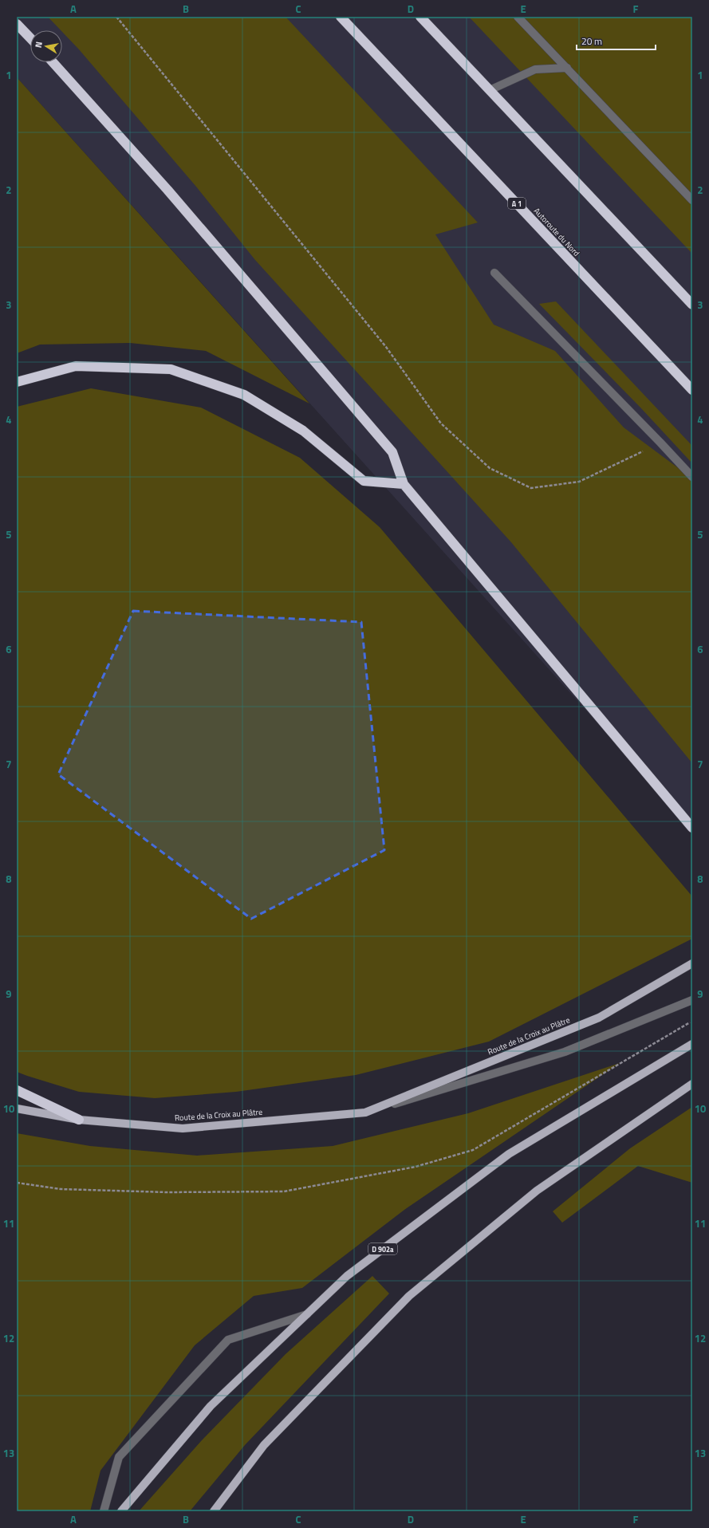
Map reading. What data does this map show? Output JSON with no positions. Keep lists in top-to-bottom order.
{
  "streets": {
    "highway": ["A 1", "Autoroute du Nord"],
    "main road": ["Route de la Croix au Plâtre", "D 902a"]
  },
  "scale_bar": "20 m",
  "north": "left",
  "grid": {
    "columns": [
      "A",
      "B",
      "C",
      "D",
      "E",
      "F"
    ],
    "rows": [
      "1",
      "2",
      "3",
      "4",
      "5",
      "6",
      "7",
      "8",
      "9",
      "10",
      "11",
      "12",
      "13"
    ]
  }
}
